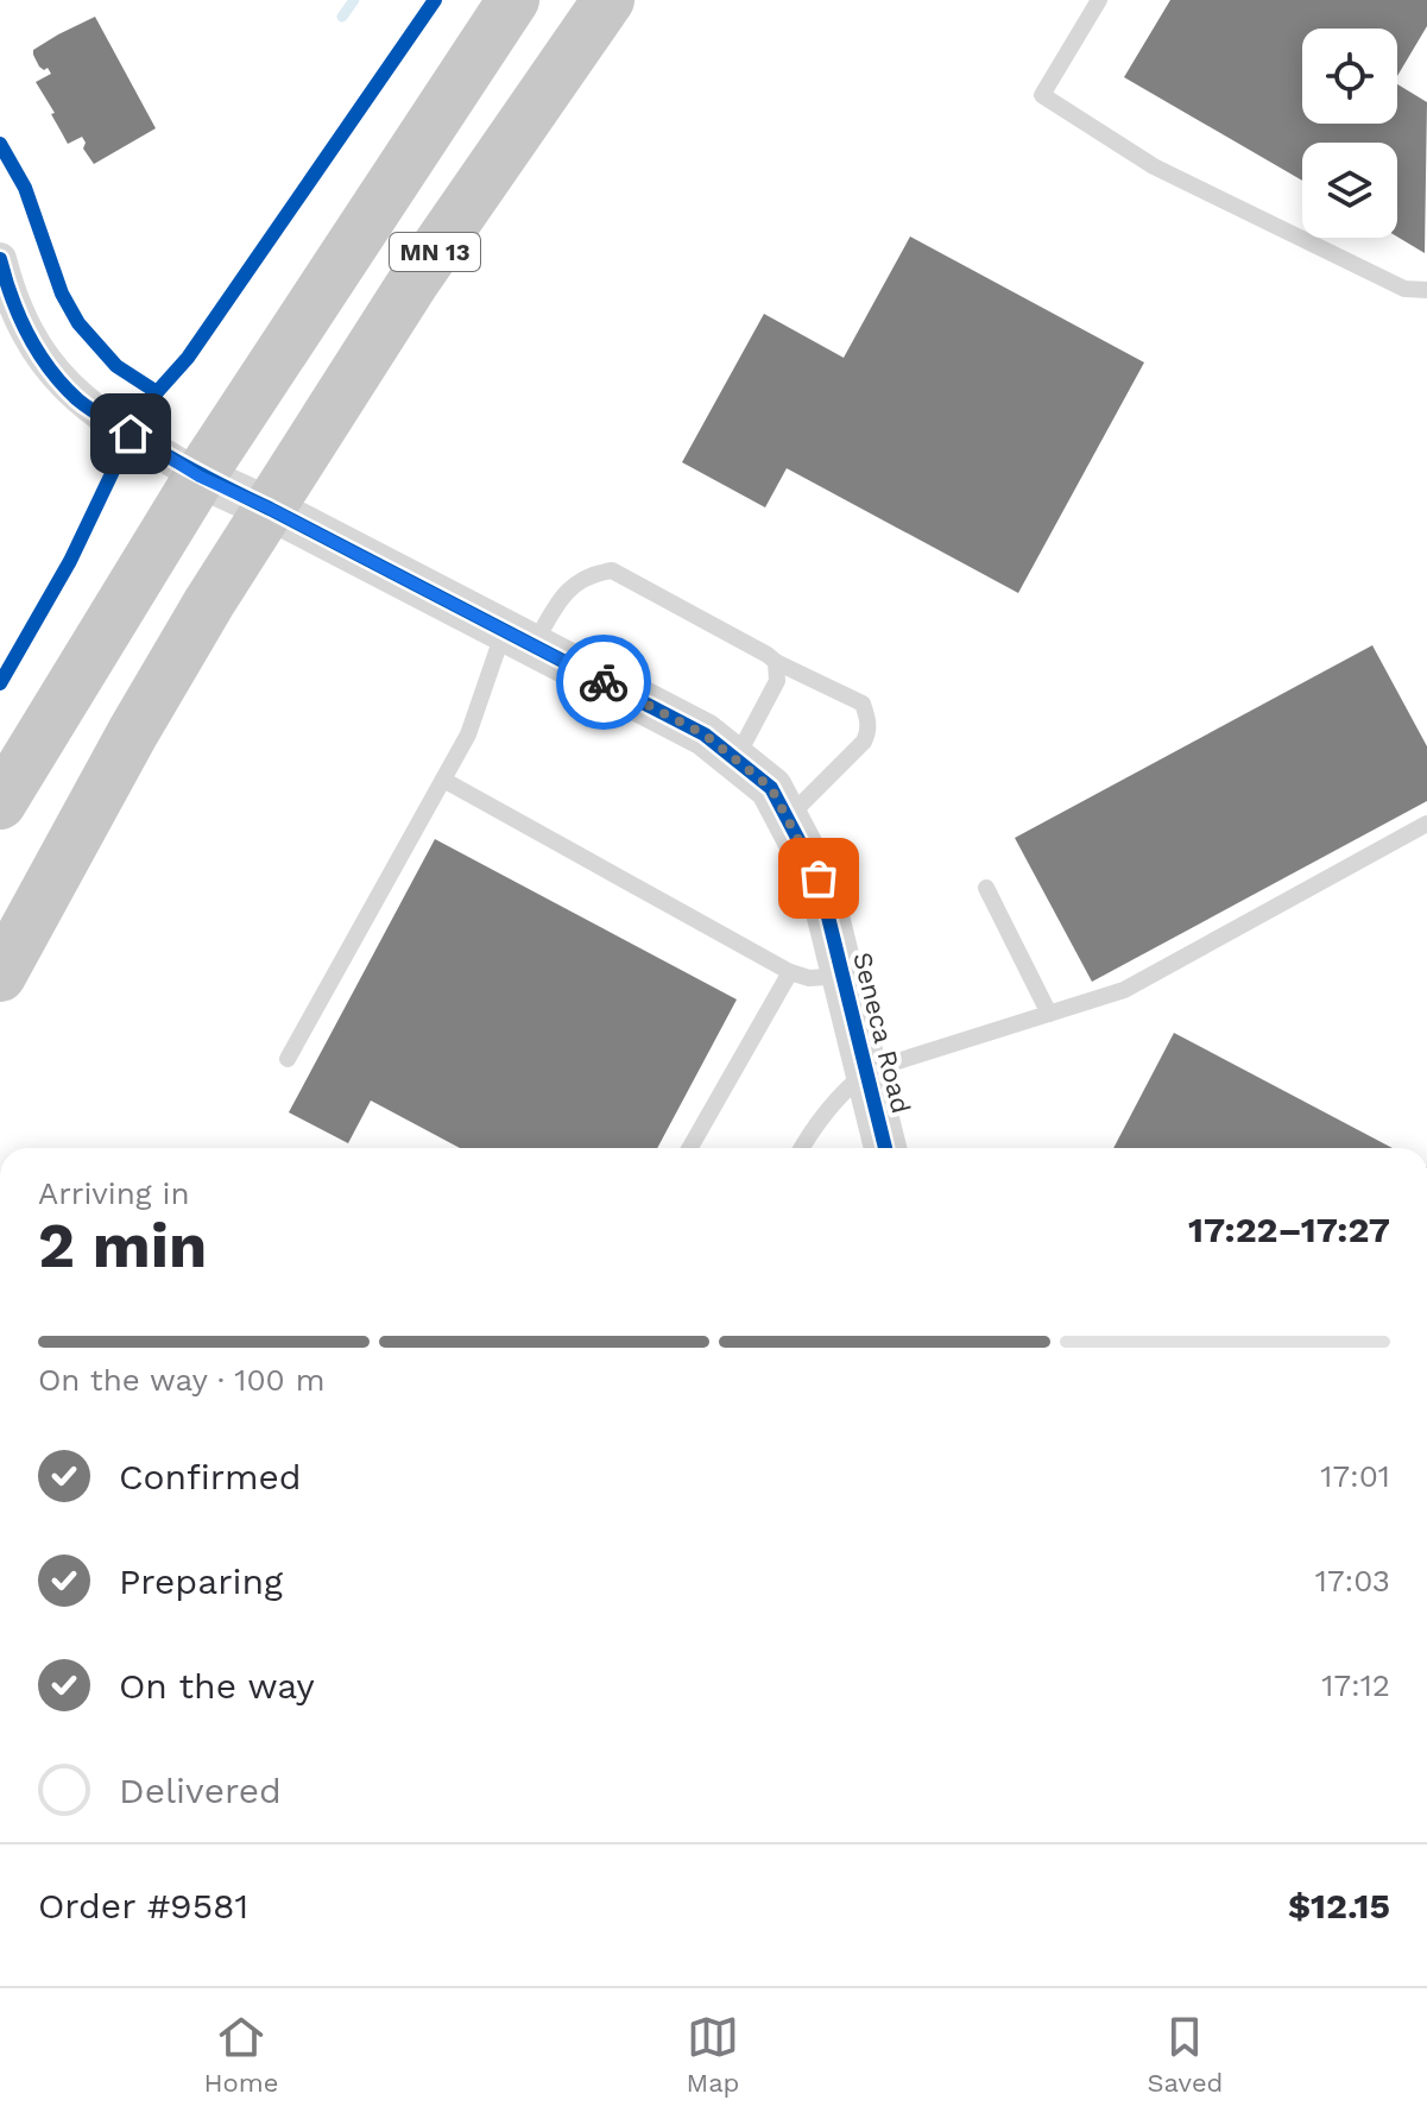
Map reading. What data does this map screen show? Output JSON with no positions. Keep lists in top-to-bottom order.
{
  "streets": {
    "highway": ["MN 13"],
    "street": ["Seneca Road"]
  },
  "crossings": [
    ["MN 13", "Seneca Road"]
  ],
  "page": {
    "heading": ["2 min", "Arriving in", "17:22–17:27"],
    "panel": ["Order #9581", "$12.15"],
    "bar": "On the way · 100 m",
    "list": [
      ["Confirmed", "17:01"],
      ["Preparing", "17:03"],
      ["On the way", "17:12"],
      "Delivered"
    ],
    "tabs": ["Home", "Map", "Saved"]
  }
}
